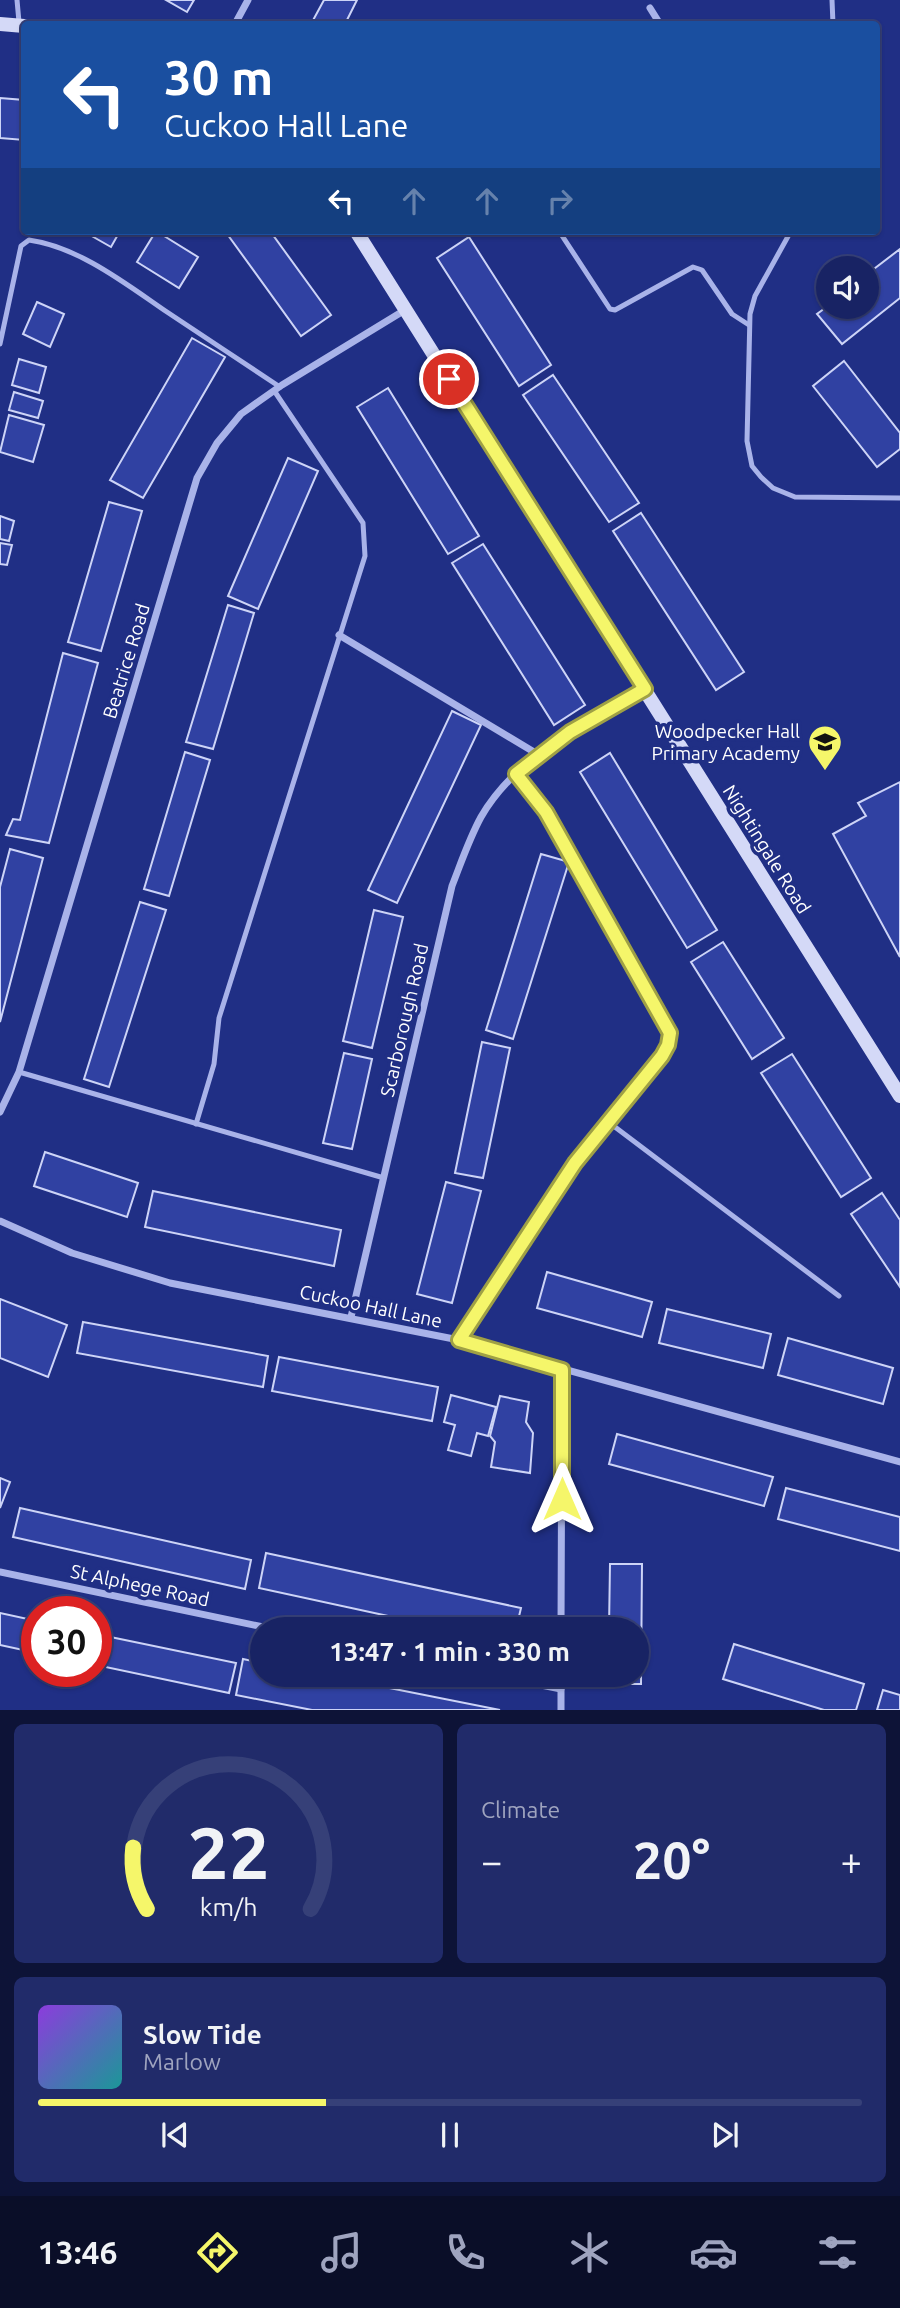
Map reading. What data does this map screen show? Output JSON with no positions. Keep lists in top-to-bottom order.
{
  "streets": {
    "main road": ["Nightingale Road"],
    "street": [
      "Beatrice Road",
      "Scarborough Road",
      "Cuckoo Hall Lane",
      "St Alphege Road"
    ]
  },
  "crossings": [
    ["Beatrice Road", "Nightingale Road"],
    ["Nightingale Road", "Scarborough Road"],
    ["Scarborough Road", "Cuckoo Hall Lane"]
  ],
  "places": {
    "school or university": ["Woodpecker Hall Primary Academy"]
  },
  "page": {
    "turn": ["30 m", "Cuckoo Hall Lane"],
    "limit": "30",
    "trip": "13:47 · 1 min · 330 m",
    "tile": "Climate",
    "heat": ["−", "20°", "+"],
    "song": ["Slow Tide", "Marlow"],
    "tabs": "13:46",
    "gauge": ["22", "km/h"]
  }
}
